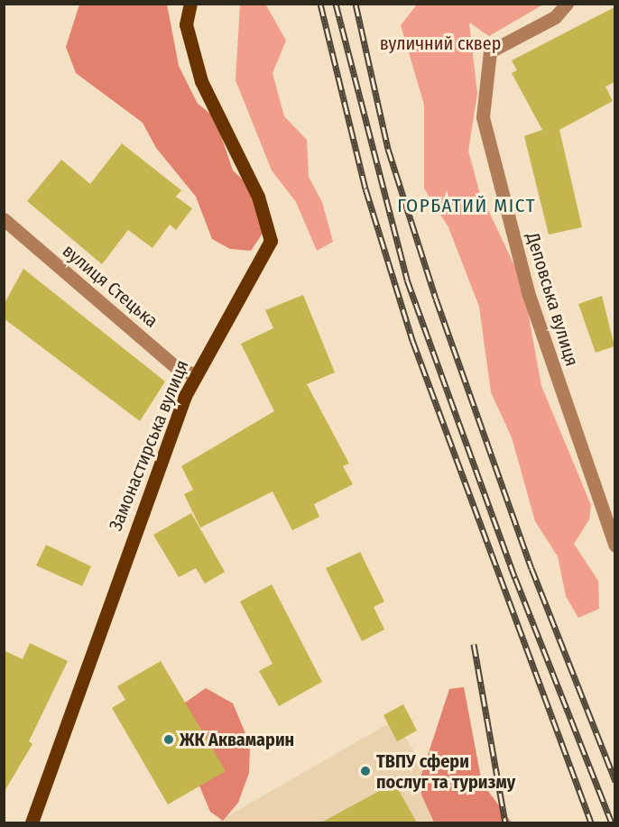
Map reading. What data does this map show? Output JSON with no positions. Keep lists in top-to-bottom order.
{
  "streets": {
    "main road": ["Замонастирська вулиця"],
    "street": ["вулиця Стецька", "Деповська вулиця"]
  },
  "crossings": [
    ["вулиця Стецька", "Замонастирська вулиця"]
  ],
  "districts": ["ГОРБАТИЙ МІСТ"],
  "parks": ["вуличний сквер"],
  "places": ["ЖК Аквамарин", "ТВПУ сфери послуг та туризму"]
}
